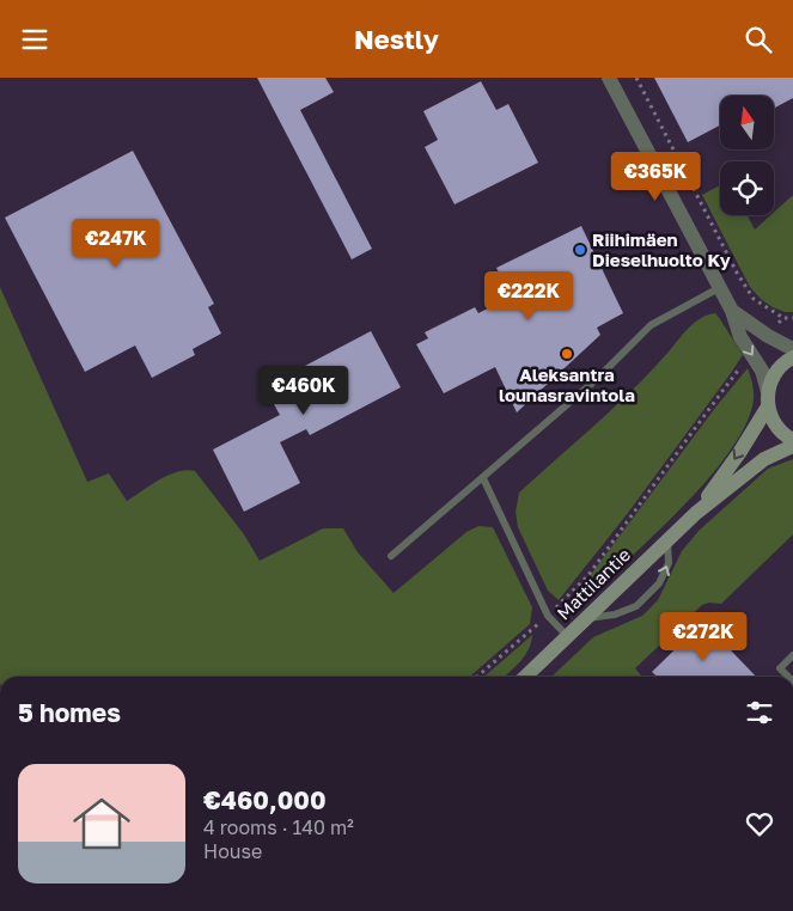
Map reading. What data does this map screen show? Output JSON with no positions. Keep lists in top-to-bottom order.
{
  "streets": {
    "street": ["Mattilantie"]
  },
  "places": ["Riihimäen Dieselhuolto Ky", "Aleksantra lounasravintola"],
  "north": "top",
  "page": {
    "header": "Nestly",
    "price": [
      "€365K",
      "€247K",
      "€222K",
      "€460K",
      "€272K"
    ],
    "heading": "5 homes",
    "list": [
      {
        "name": "€460,000",
        "note": "4 rooms · 140 m² · House"
      }
    ]
  }
}
